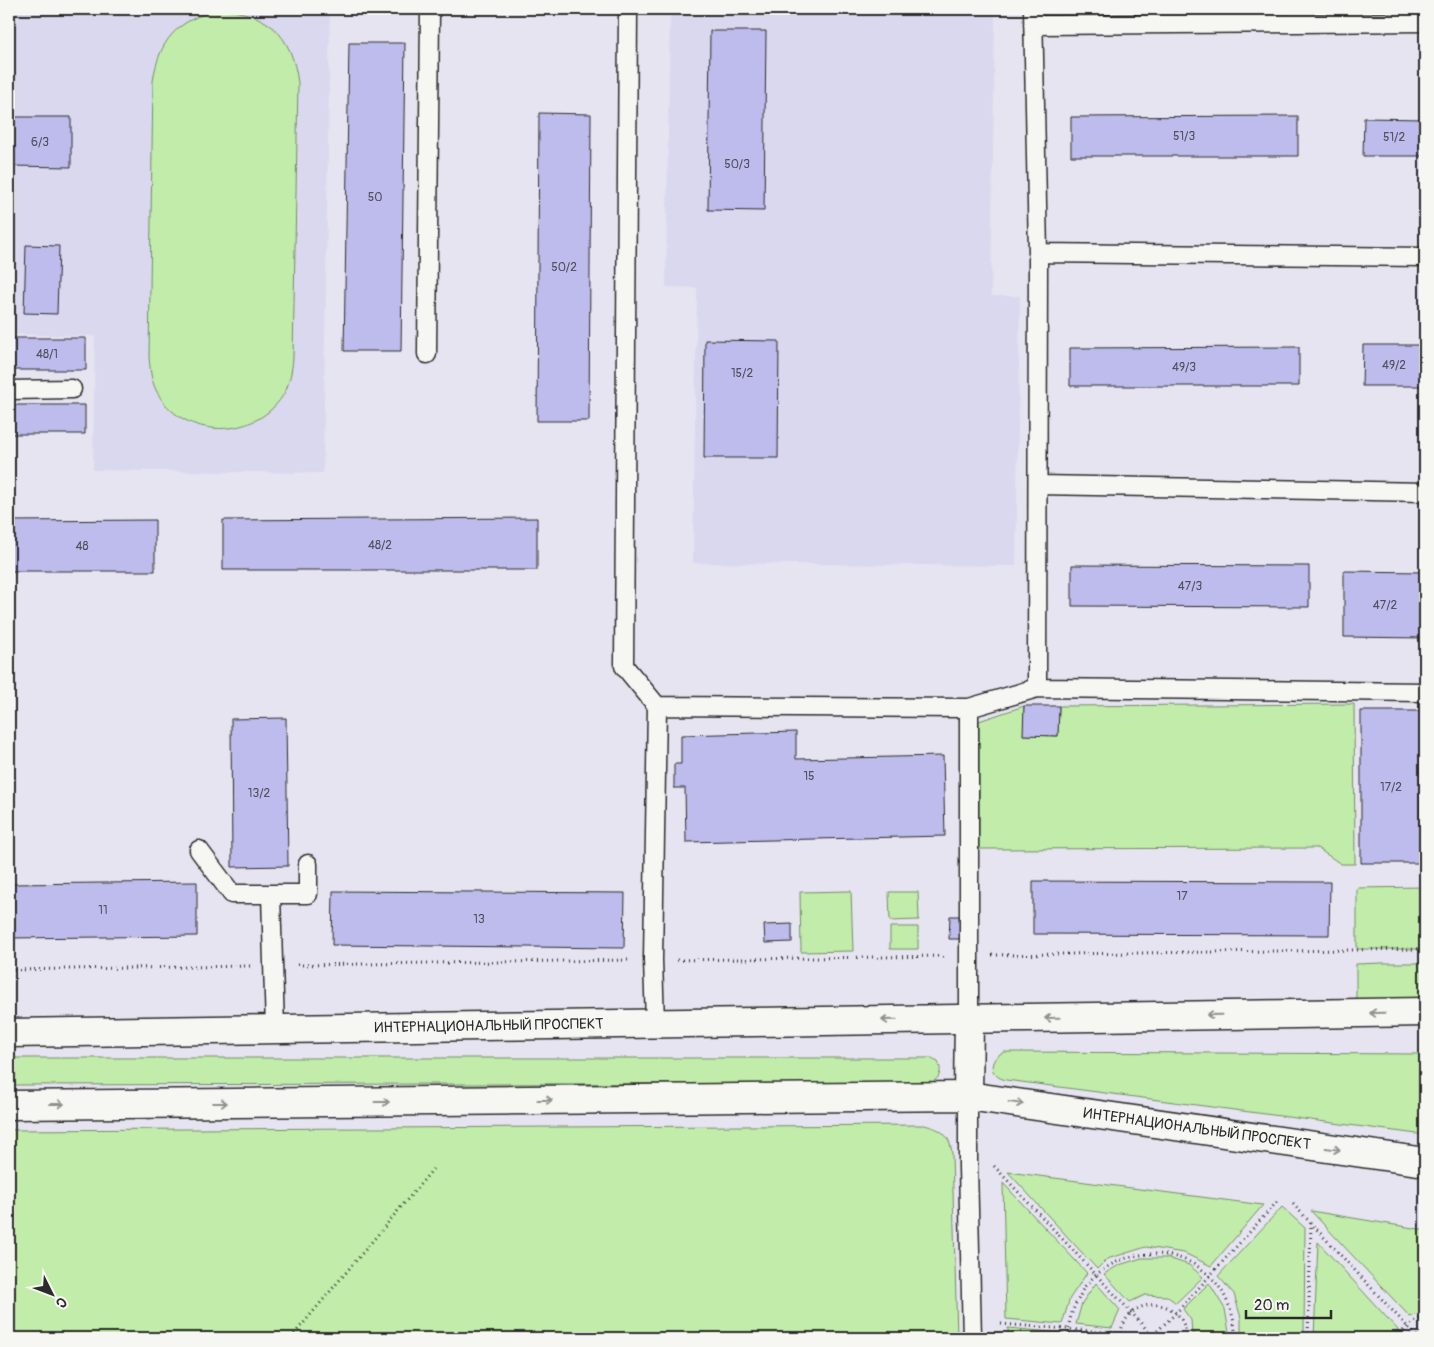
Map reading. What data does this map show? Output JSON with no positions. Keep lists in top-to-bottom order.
{
  "streets": {
    "main road": ["ИНТЕРНАЦИОНАЛЬНЫЙ ПРОСПЕКТ"]
  },
  "house_numbers": [
    "51/3",
    "51/2",
    "6/3",
    "50/3",
    "50",
    "50/2",
    "48/1",
    "49/2",
    "49/3",
    "15/2",
    "48/2",
    "48",
    "47/3",
    "47/2",
    "15",
    "17/2",
    "13/2",
    "17",
    "11",
    "13"
  ],
  "scale_bar": "20 m",
  "north": "bottom right"
}
